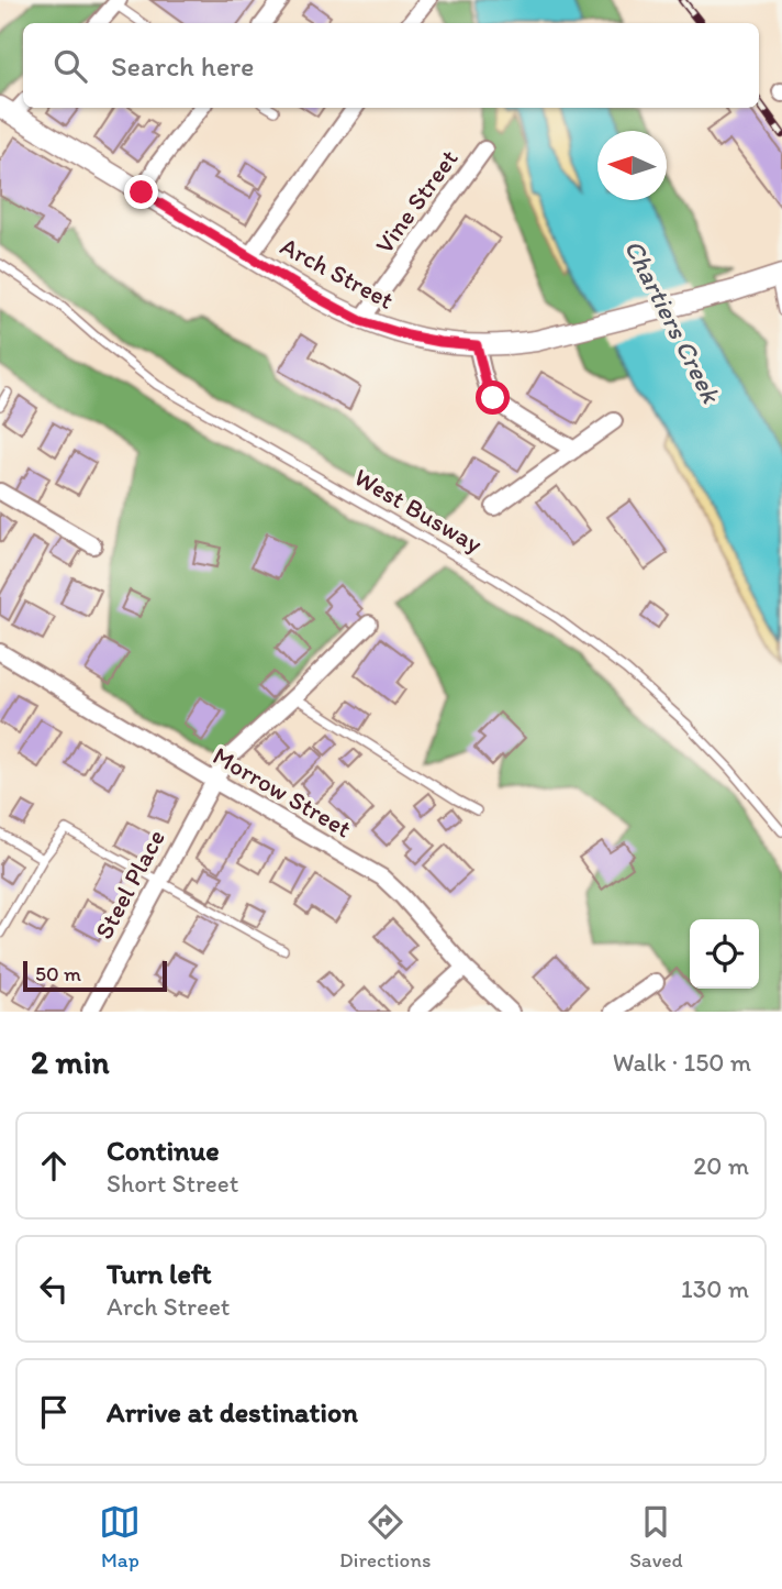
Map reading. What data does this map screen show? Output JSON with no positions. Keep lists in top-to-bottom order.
{
  "streets": {
    "street": [
      "Vine Street",
      "Arch Street",
      "Morrow Street",
      "Steel Place"
    ],
    "lane": ["West Busway"]
  },
  "crossings": [
    ["Vine Street", "Arch Street"],
    ["Morrow Street", "Steel Place"]
  ],
  "water": ["Chartiers Creek"],
  "scale_bar": "50 m",
  "north": "left",
  "page": {
    "search": "Search here",
    "scale": "50 m",
    "heading": ["2 min", "Walk · 150 m"],
    "list": [
      ["Continue", "Short Street", "20 m"],
      ["Turn left", "Arch Street", "130 m"],
      "Arrive at destination"
    ],
    "nav": ["Map", "Directions", "Saved"]
  }
}
